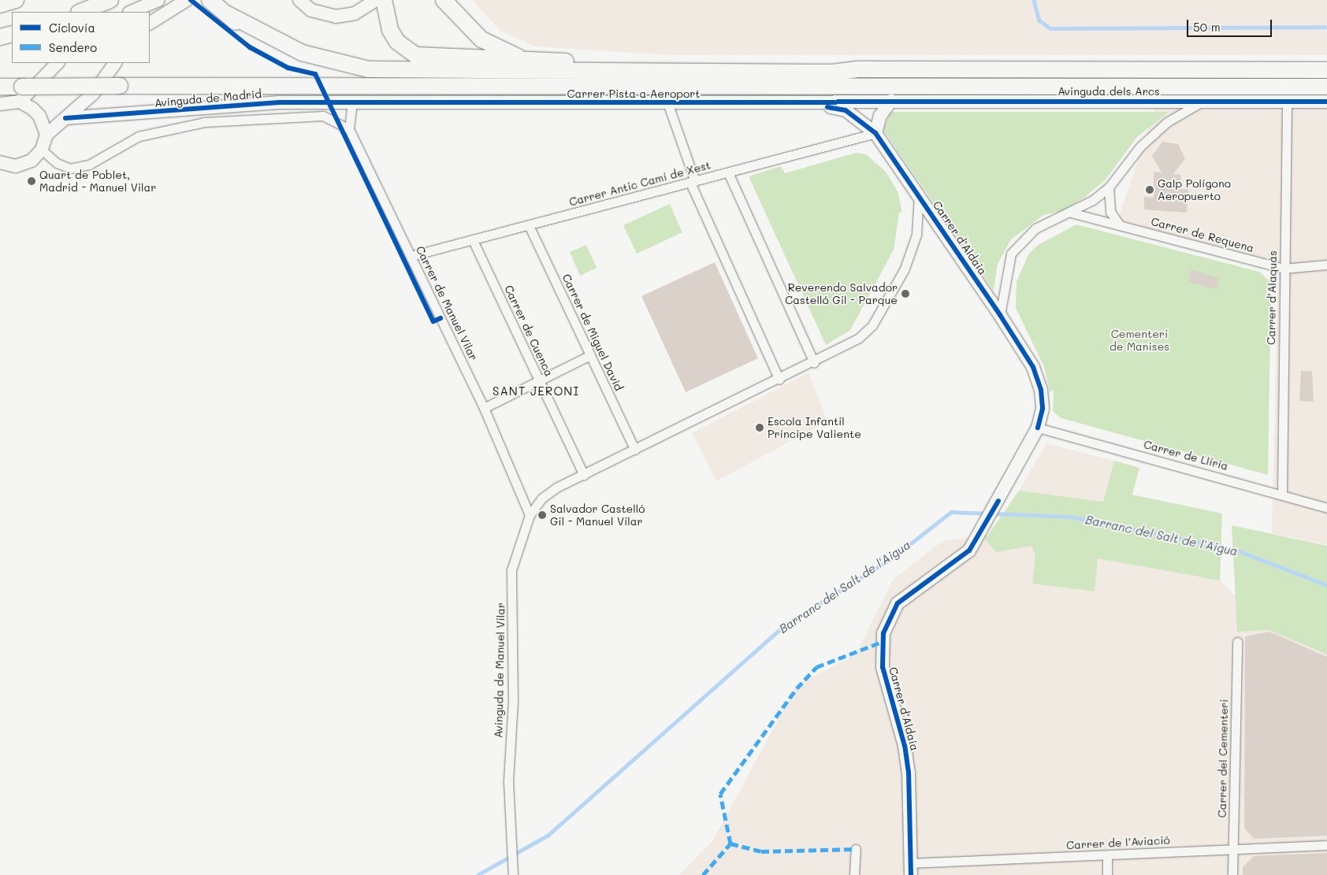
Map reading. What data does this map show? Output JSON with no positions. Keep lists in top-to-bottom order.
{
  "streets": {
    "street": [
      "Avinguda dels Arcs",
      "Carrer Pista a Aeroport",
      "Avinguda de Madrid",
      "Carrer Antic Camí de Xest",
      "Carrer de Requena",
      "Carrer d’Aldaia",
      "Carrer d’Alaquàs",
      "Carrer de Manuel Vilar",
      "Carrer de Cuenca",
      "Carrer de Miguel David",
      "Carrer de Llíria",
      "Avinguda de Manuel Vilar",
      "Carrer del Cementeri",
      "Carrer de l’Aviació"
    ]
  },
  "crossings": [
    ["Avinguda dels Arcs", "Carrer Pista a Aeroport"],
    ["Avinguda dels Arcs", "Carrer d’Alaquàs"],
    ["Carrer Pista a Aeroport", "Avinguda de Madrid"],
    ["Carrer Pista a Aeroport", "Carrer d’Aldaia"],
    ["Avinguda de Madrid", "Carrer de Manuel Vilar"],
    ["Carrer Antic Camí de Xest", "Carrer d’Aldaia"],
    ["Carrer Antic Camí de Xest", "Carrer de Manuel Vilar"],
    ["Carrer Antic Camí de Xest", "Carrer de Cuenca"],
    ["Carrer Antic Camí de Xest", "Carrer de Miguel David"],
    ["Carrer de Requena", "Carrer d’Alaquàs"],
    ["Carrer d’Aldaia", "Carrer de Llíria"],
    ["Carrer d’Aldaia", "Avinguda de Manuel Vilar"],
    ["Carrer d’Aldaia", "Carrer de l’Aviació"],
    ["Carrer d’Alaquàs", "Carrer de Llíria"],
    ["Carrer de Manuel Vilar", "Avinguda de Manuel Vilar"],
    ["Carrer de Cuenca", "Avinguda de Manuel Vilar"],
    ["Carrer de Miguel David", "Avinguda de Manuel Vilar"],
    ["Carrer del Cementeri", "Carrer de l’Aviació"]
  ],
  "districts": ["SANT JERONI"],
  "water": ["Barranc del Salt de l'Aigua"],
  "parks": ["Cementeri de Manises"],
  "places": [
    "Quart de Poblet, Madrid - Manuel Vilar",
    "Galp Polígono Aeropuerto",
    "Reverendo Salvador Castelló Gil - Parque",
    "Escola Infantil Príncipe Valiente",
    "Salvador Castelló Gil - Manuel Vilar"
  ],
  "legend": ["Ciclovía", "Sendero"],
  "scale_bar": "50 m"
}
